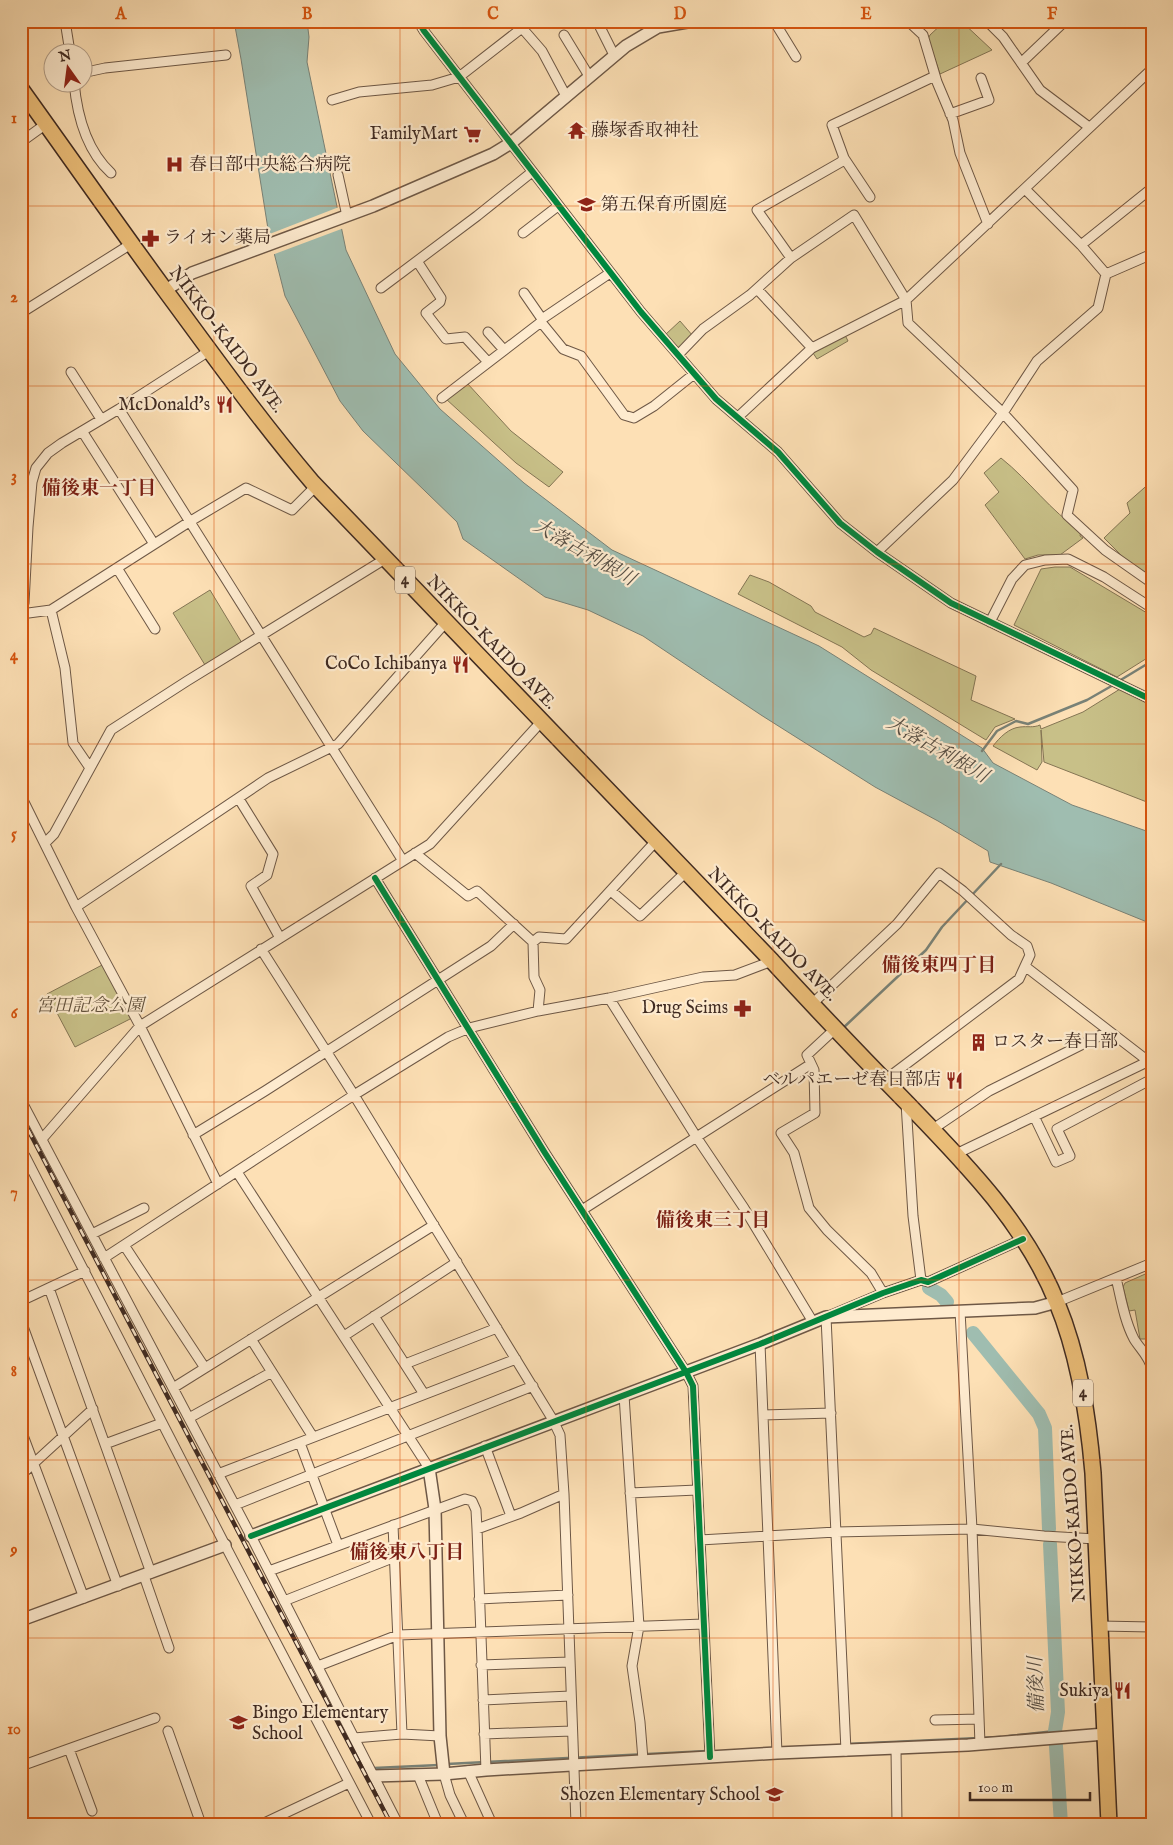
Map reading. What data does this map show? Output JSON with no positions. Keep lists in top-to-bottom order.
{
  "streets": {
    "highway": ["NIKKO-KAIDO AVE.", "4"]
  },
  "districts": [
    "備後東一丁目",
    "備後東四丁目",
    "備後東三丁目",
    "備後東八丁目"
  ],
  "water": ["大落古利根川", "備後川"],
  "parks": ["宮田記念公園"],
  "places": {
    "temple": ["藤塚香取神社"],
    "supermarket": ["FamilyMart"],
    "hospital": ["春日部中央総合病院"],
    "school or university": ["第五保育所園庭", "Bingo Elementary School", "Shozen Elementary School"],
    "pharmacy": ["ライオン薬局", "Drug Seims"],
    "restaurant": [
      "McDonald's",
      "CoCo Ichibanya",
      "ベルパエーゼ春日部店",
      "Sukiya"
    ],
    "building": ["ロスター春日部"]
  },
  "scale_bar": "100 m",
  "north": "top",
  "grid": {
    "columns": [
      "A",
      "B",
      "C",
      "D",
      "E",
      "F"
    ],
    "rows": [
      "1",
      "2",
      "3",
      "4",
      "5",
      "6",
      "7",
      "8",
      "9",
      "10"
    ]
  }
}
